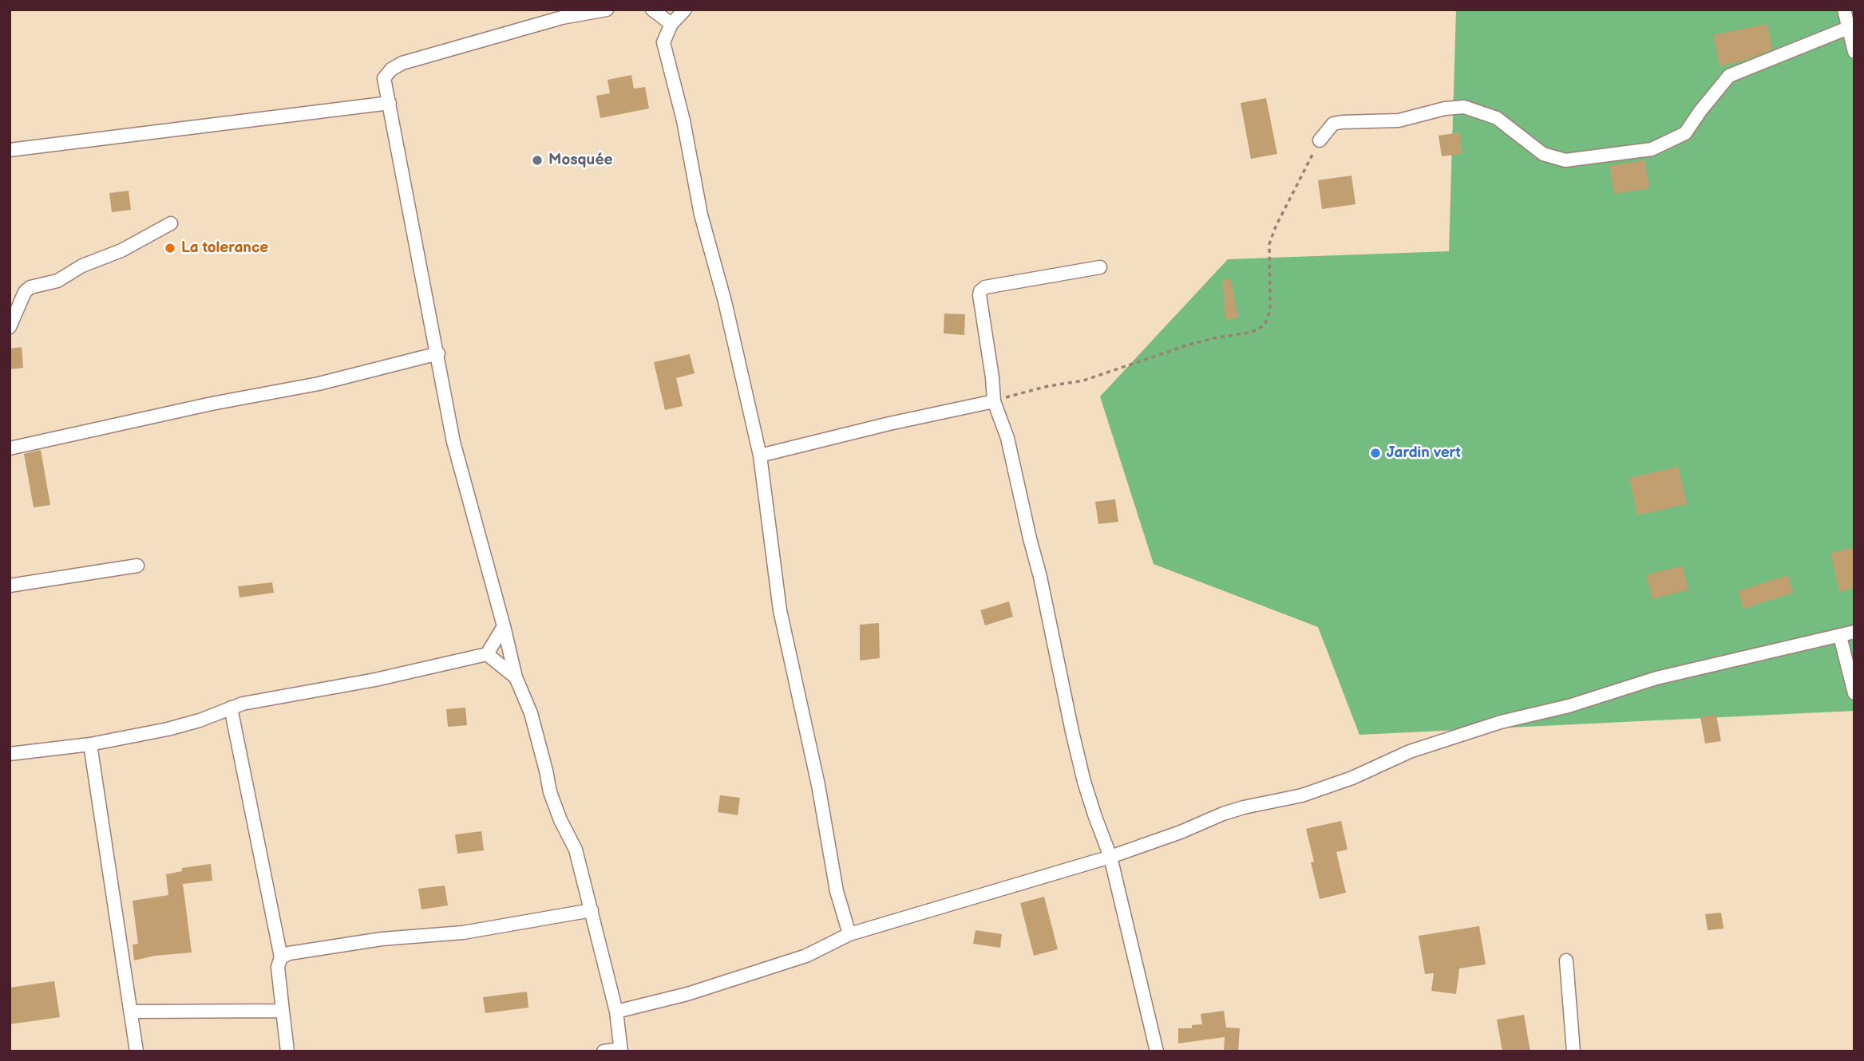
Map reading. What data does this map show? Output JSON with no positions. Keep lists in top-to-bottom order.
{
  "places": ["Mosquée", "La tolerance", "Jardin vert"]
}
